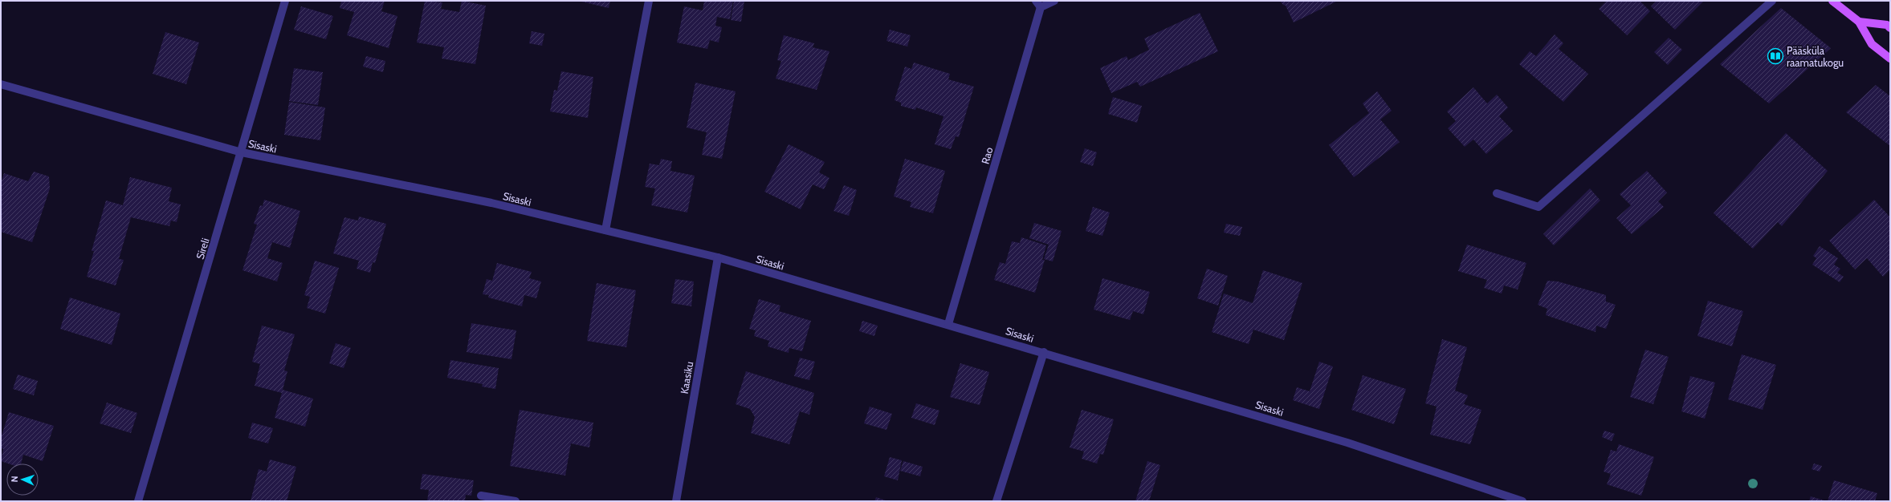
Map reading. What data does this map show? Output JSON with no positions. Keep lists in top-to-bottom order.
{
  "streets": {
    "street": [
      "Sisaski",
      "Rao",
      "Sireli",
      "Kaasiku"
    ]
  },
  "crossings": [
    ["Sisaski", "Rao"],
    ["Sisaski", "Sireli"],
    ["Sisaski", "Kaasiku"]
  ],
  "places": {
    "library": ["Pääsküla raamatukogu"]
  },
  "north": "left"
}
